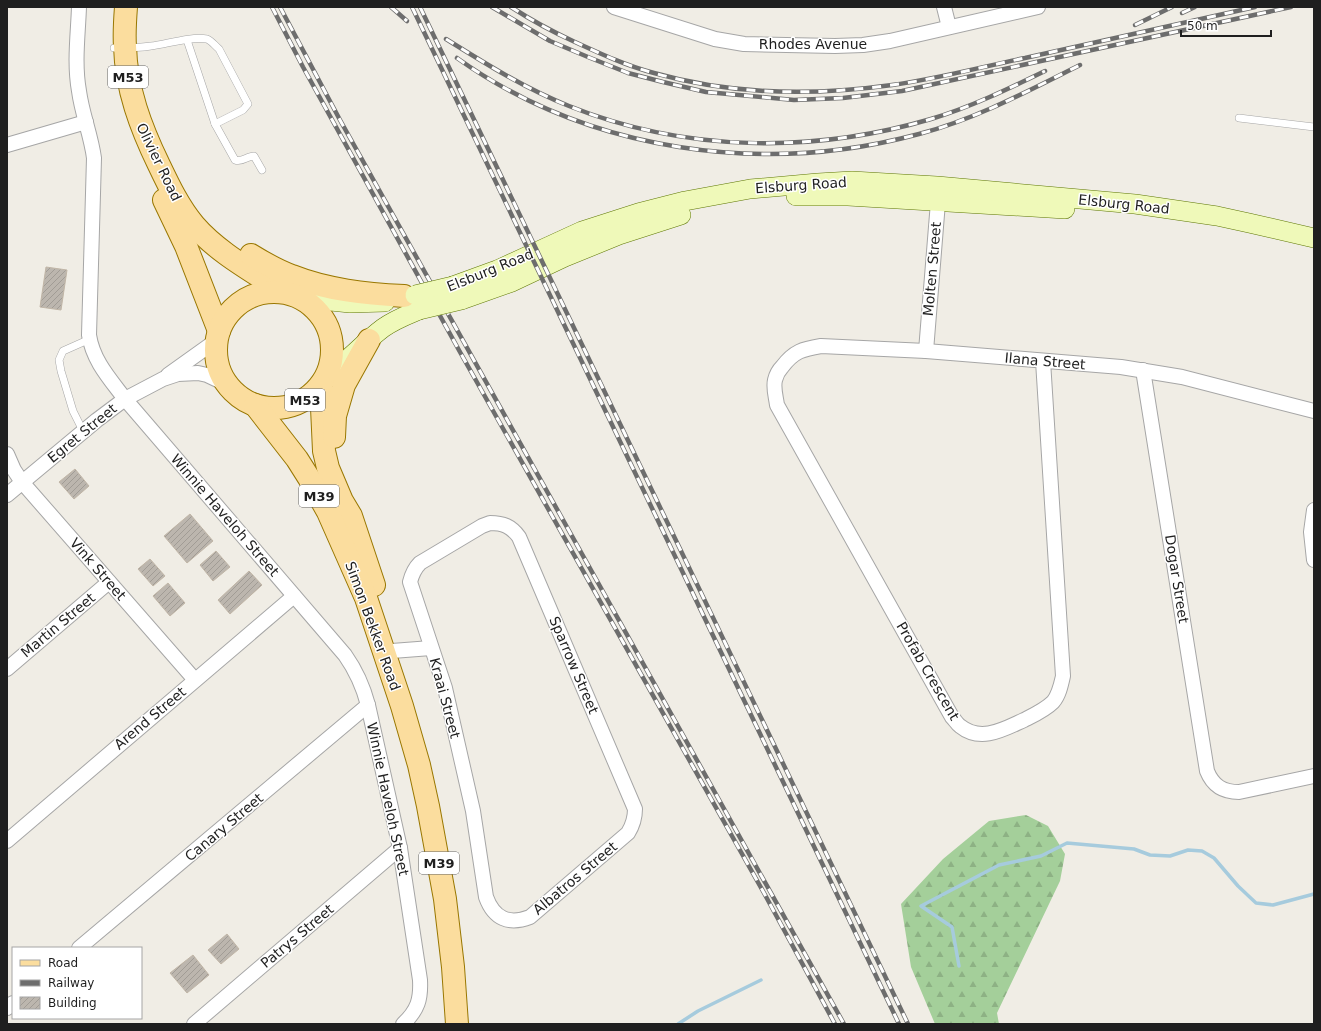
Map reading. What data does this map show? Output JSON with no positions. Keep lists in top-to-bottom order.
{
  "streets": {
    "main road": [
      "M53",
      "Olivier Road",
      "Elsburg Road",
      "M39",
      "Simon Bekker Road"
    ],
    "street": [
      "Rhodes Avenue",
      "Molten Street",
      "Ilana Street",
      "Egret Street",
      "Winnie Haveloh Street",
      "Vink Street",
      "Dogar Street",
      "Martin Street",
      "Sparrow Street",
      "Profab Crescent",
      "Kraai Street",
      "Arend Street",
      "Canary Street",
      "Albatros Street",
      "Patrys Street"
    ]
  },
  "crossings": [
    ["M53", "Olivier Road"],
    ["M53", "Elsburg Road"],
    ["M53", "Simon Bekker Road"],
    ["Olivier Road", "Elsburg Road"],
    ["Olivier Road", "Simon Bekker Road"],
    ["Elsburg Road", "Molten Street"],
    ["Elsburg Road", "Simon Bekker Road"],
    ["Molten Street", "Ilana Street"],
    ["Ilana Street", "Dogar Street"],
    ["Ilana Street", "Profab Crescent"],
    ["Egret Street", "Winnie Haveloh Street"],
    ["Egret Street", "Vink Street"],
    ["Winnie Haveloh Street", "Arend Street"],
    ["Winnie Haveloh Street", "Canary Street"],
    ["Winnie Haveloh Street", "Patrys Street"],
    ["Vink Street", "Martin Street"],
    ["Vink Street", "Arend Street"],
    ["Sparrow Street", "Kraai Street"],
    ["Sparrow Street", "Albatros Street"],
    ["Kraai Street", "Albatros Street"]
  ],
  "legend": ["Road", "Railway", "Building"],
  "scale_bar": "50 m"
}
